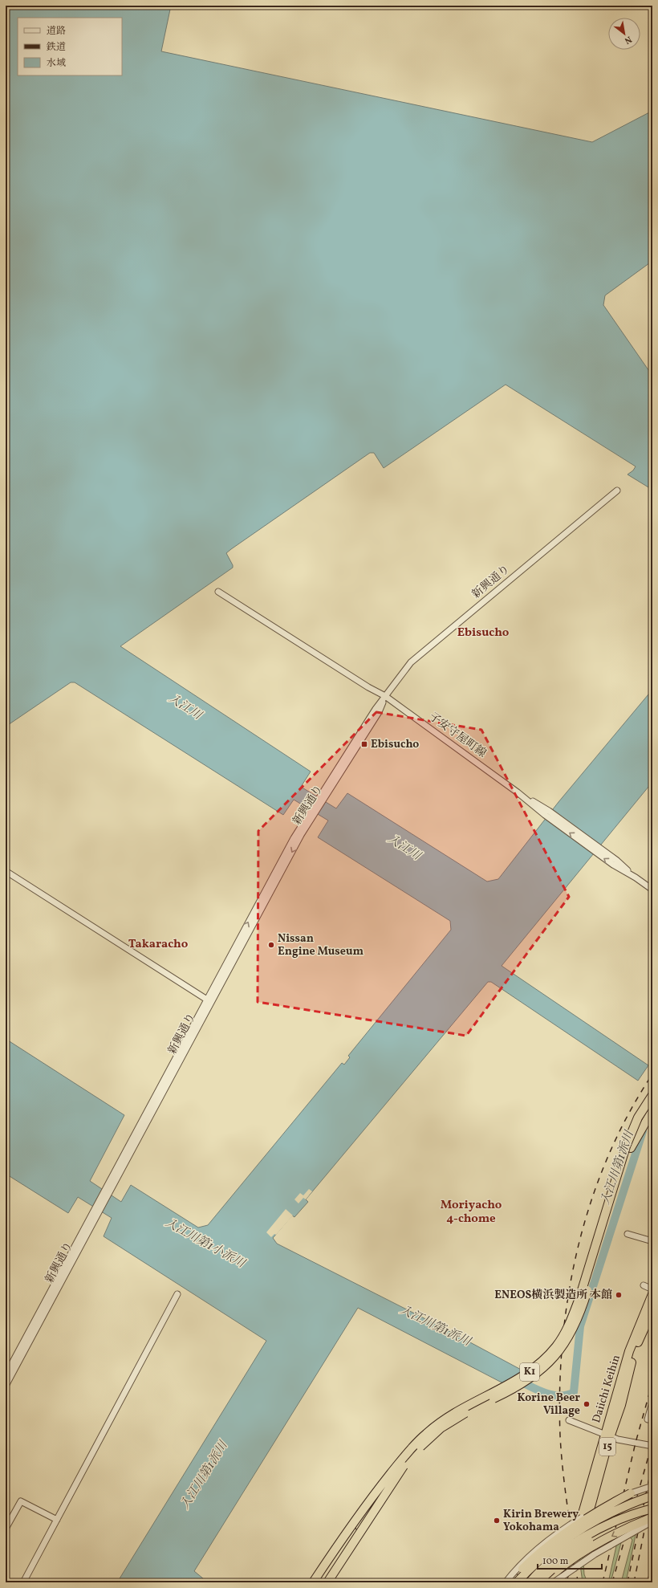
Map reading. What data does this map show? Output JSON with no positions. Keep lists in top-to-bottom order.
{
  "streets": {
    "highway": ["K1", "Daiichi Keihin", "15"],
    "street": ["新興通り", "子安守屋町線"]
  },
  "crossings": [
    ["新興通り", "子安守屋町線"]
  ],
  "districts": ["Ebisucho", "Takaracho", "Moriyacho 4-chome"],
  "water": ["入江川", "入江川第1派川", "入江川第1小派川"],
  "places": {
    "transit": ["Ebisucho"],
    "other": [
      "Nissan Engine Museum",
      "ENEOS横浜製造所 本館",
      "Korine Beer Village",
      "Kirin Brewery Yokohama"
    ]
  },
  "legend": ["道路", "鉄道", "水域"],
  "scale_bar": "100 m",
  "north": "bottom right"
}
